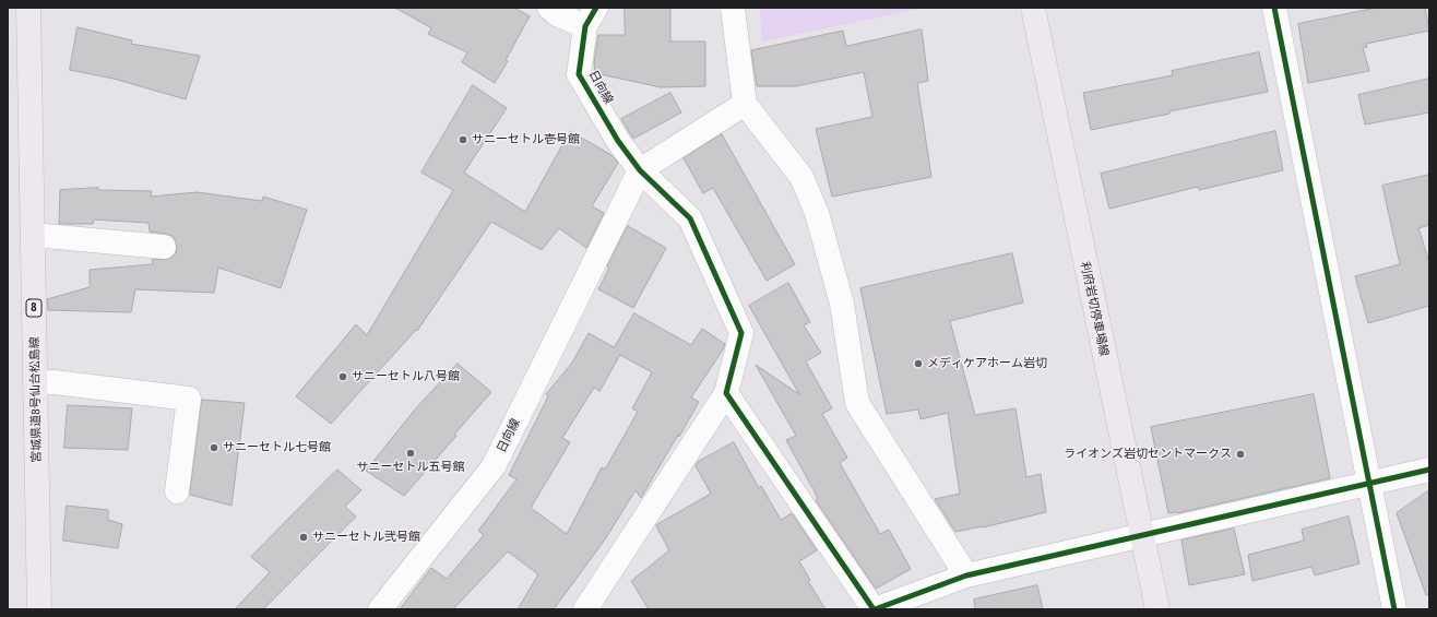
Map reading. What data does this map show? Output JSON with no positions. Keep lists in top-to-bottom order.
{
  "streets": {
    "main road": ["8", "利府岩切停車場線", "宮城県道8号仙台松島線"],
    "street": ["日向線"]
  },
  "places": [
    "サニーセトル壱号館",
    "メディケアホーム岩切",
    "サニーセトル八号館",
    "サニーセトル七号館",
    "サニーセトル五号館",
    "ライオンズ岩切セントマークス",
    "サニーセトル弐号館"
  ]
}
